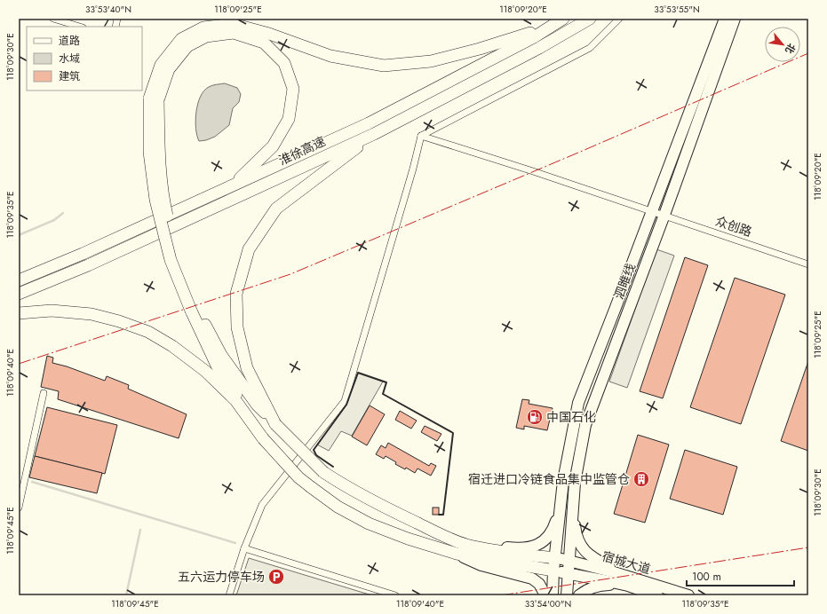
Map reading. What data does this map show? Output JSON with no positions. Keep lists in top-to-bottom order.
{
  "streets": {
    "highway": ["淮徐高速"],
    "main road": ["泗睢线", "宿城大道"],
    "street": ["众创路"]
  },
  "crossings": [
    ["众创路", "泗睢线"],
    ["泗睢线", "宿城大道"]
  ],
  "places": {
    "fuel station": ["中国石化"],
    "building": ["宿迁进口冷链食品集中监管仓"],
    "parking": ["五六运力停车场"]
  },
  "legend": ["道路", "水域", "建筑"],
  "scale_bar": "100 m",
  "north": "bottom right",
  "coordinates": [
    "33°53'40\"N",
    "118°09'25\"E",
    "118°09'20\"E",
    "33°53'55\"N",
    "118°09'30\"E",
    "118°09'35\"E",
    "118°09'40\"E",
    "118°09'45\"E",
    "33°54'00\"N"
  ]
}
